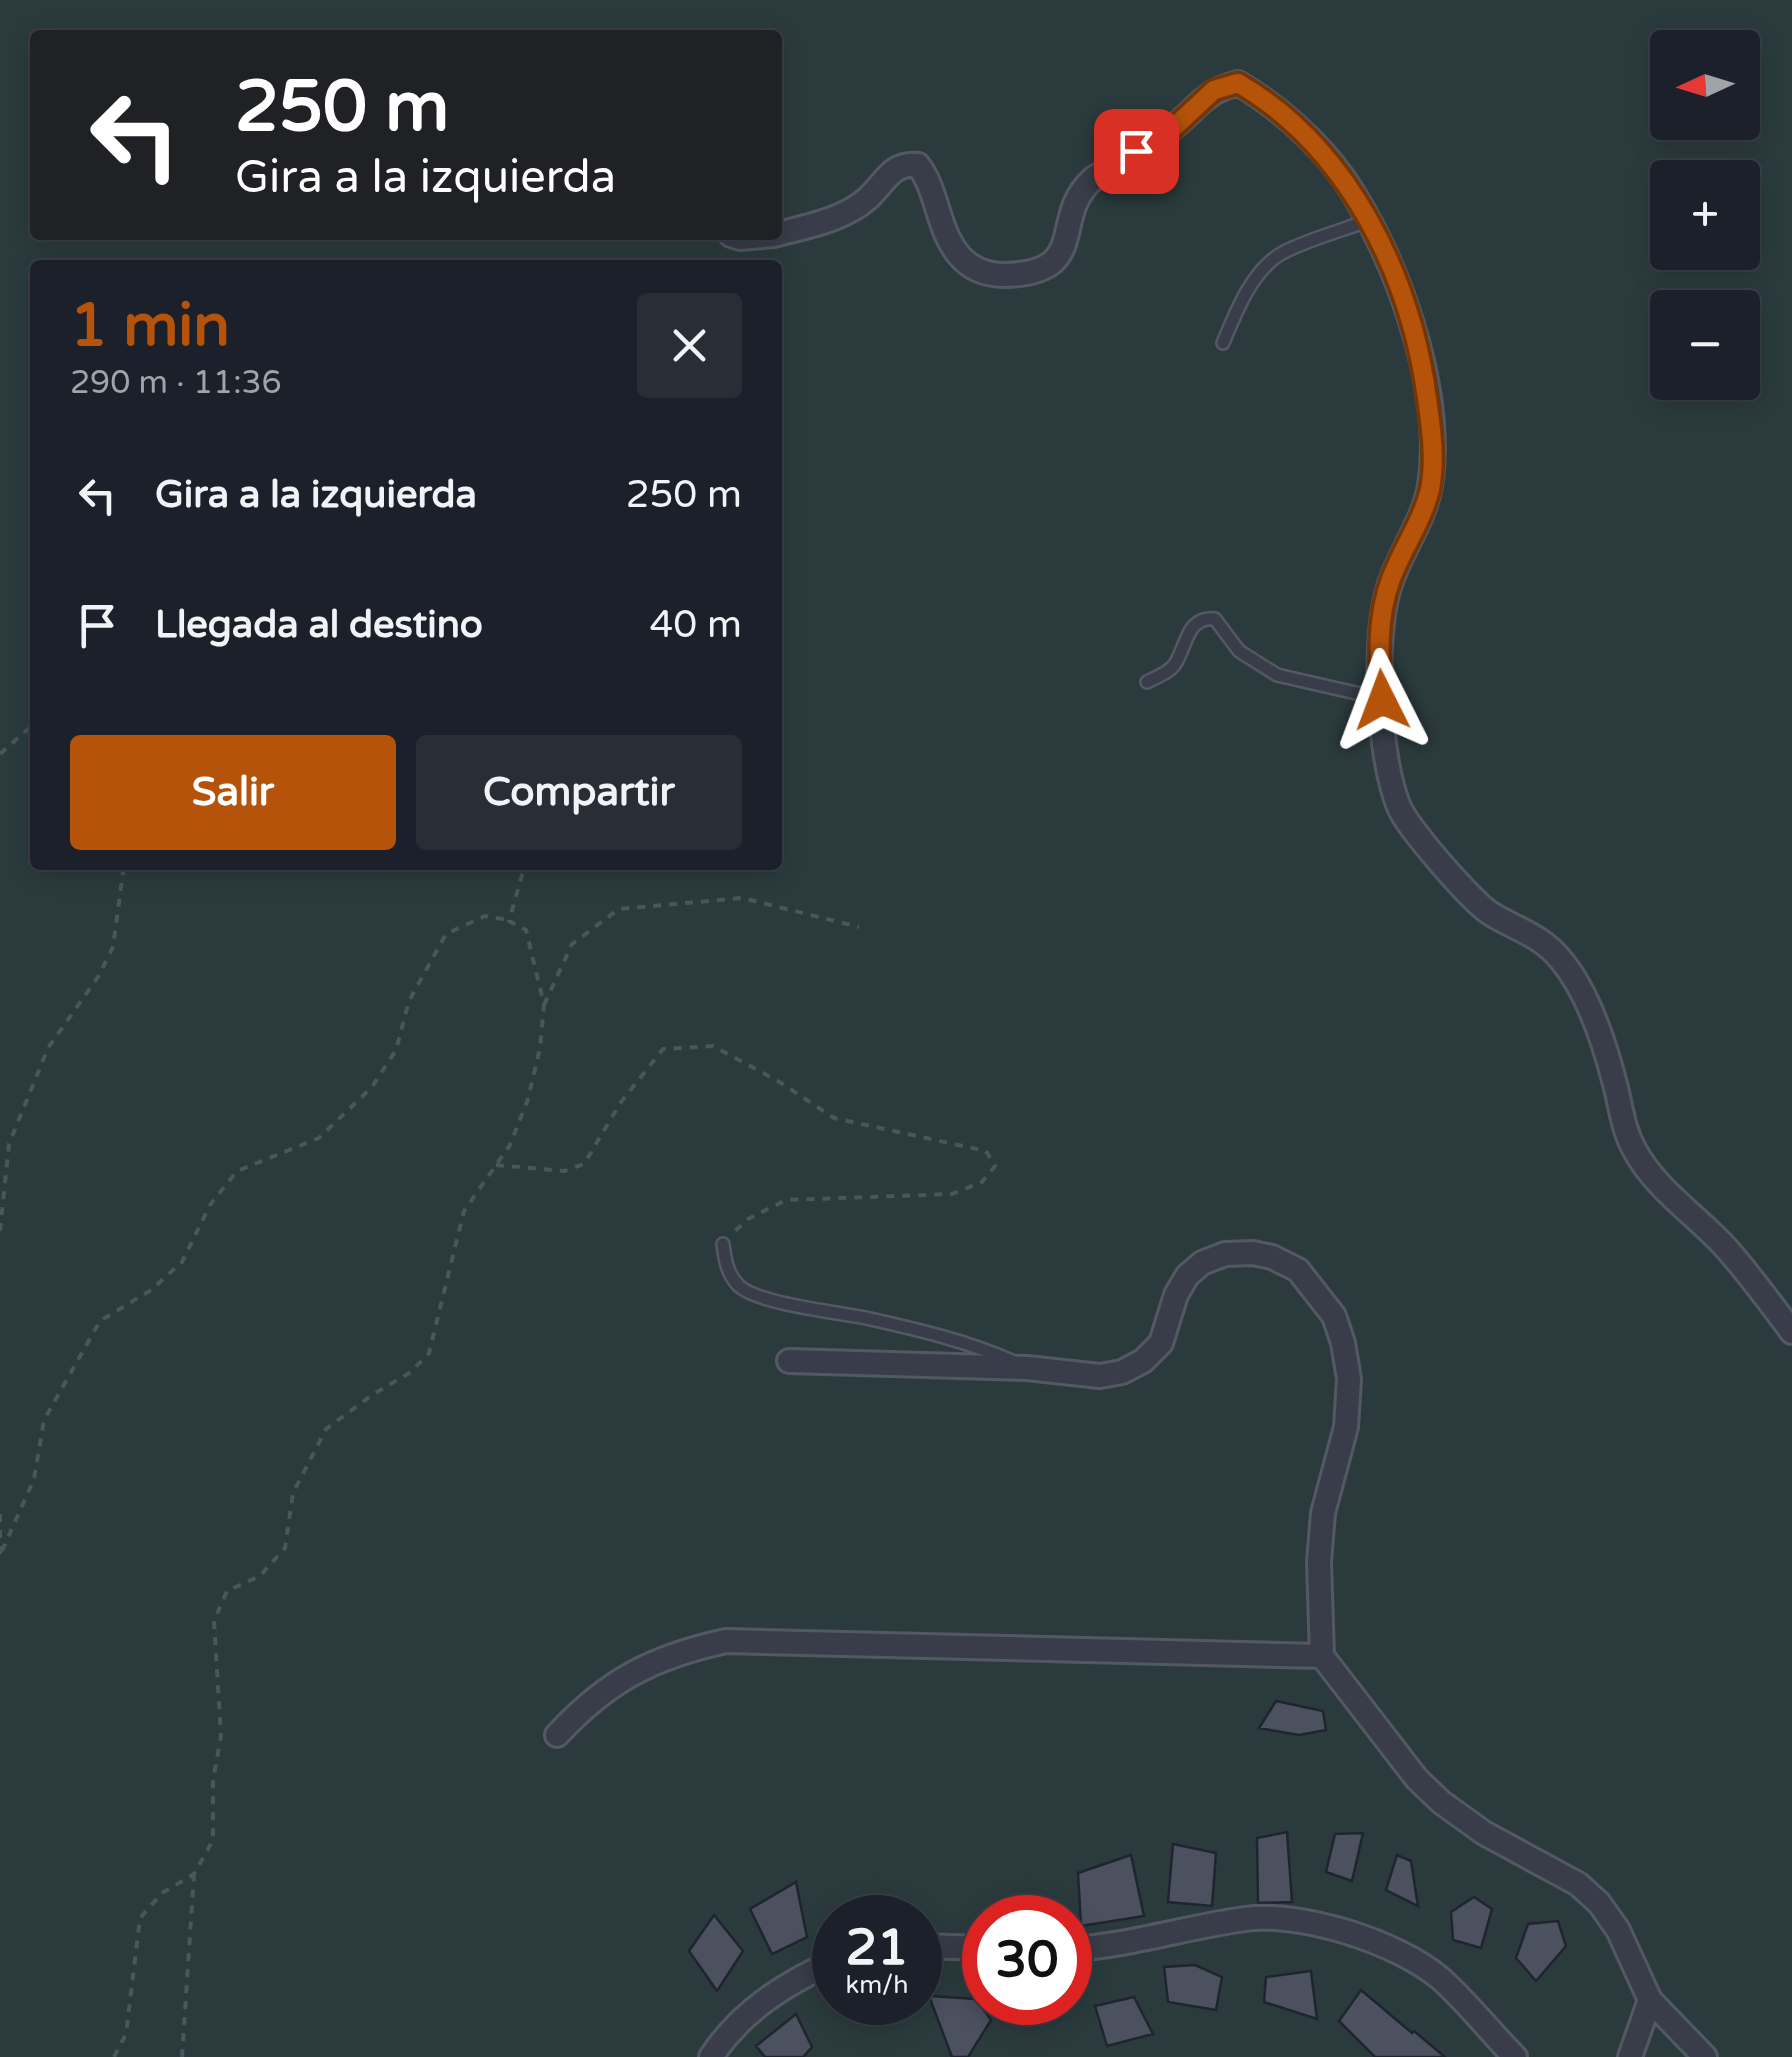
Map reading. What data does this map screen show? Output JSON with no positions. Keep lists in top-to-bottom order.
{
  "north": "left",
  "page": {
    "map_buttons": ["+", "−"],
    "turn": ["250 m", "Gira a la izquierda"],
    "heading": ["1 min", "290 m · 11:36"],
    "list": [
      {
        "name": "Gira a la izquierda",
        "value": "250 m"
      },
      {
        "name": "Llegada al destino",
        "value": "40 m"
      }
    ],
    "buttons": ["Salir", "Compartir"],
    "speed": "21 km/h",
    "limit": "30"
  }
}
